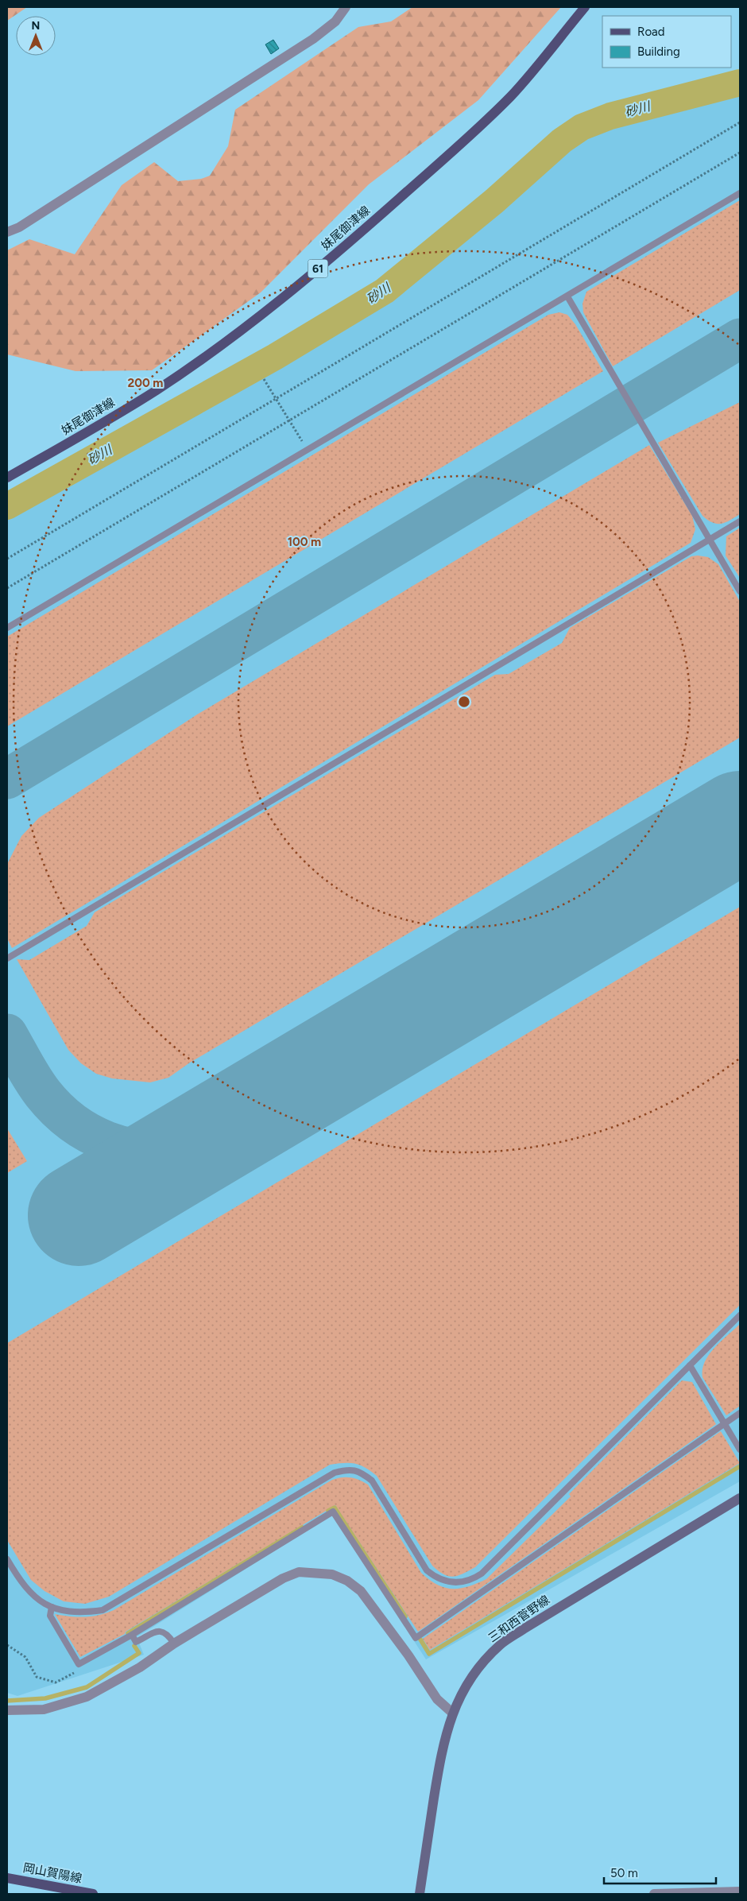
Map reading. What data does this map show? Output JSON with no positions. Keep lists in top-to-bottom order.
{
  "streets": {
    "main road": [
      "妹尾御津線",
      "61",
      "三和西菅野線",
      "岡山賀陽線"
    ]
  },
  "water": ["砂川"],
  "legend": ["Road", "Building"],
  "scale_bar": "50 m",
  "north": "top",
  "rings": ["200 m", "100 m"]
}
